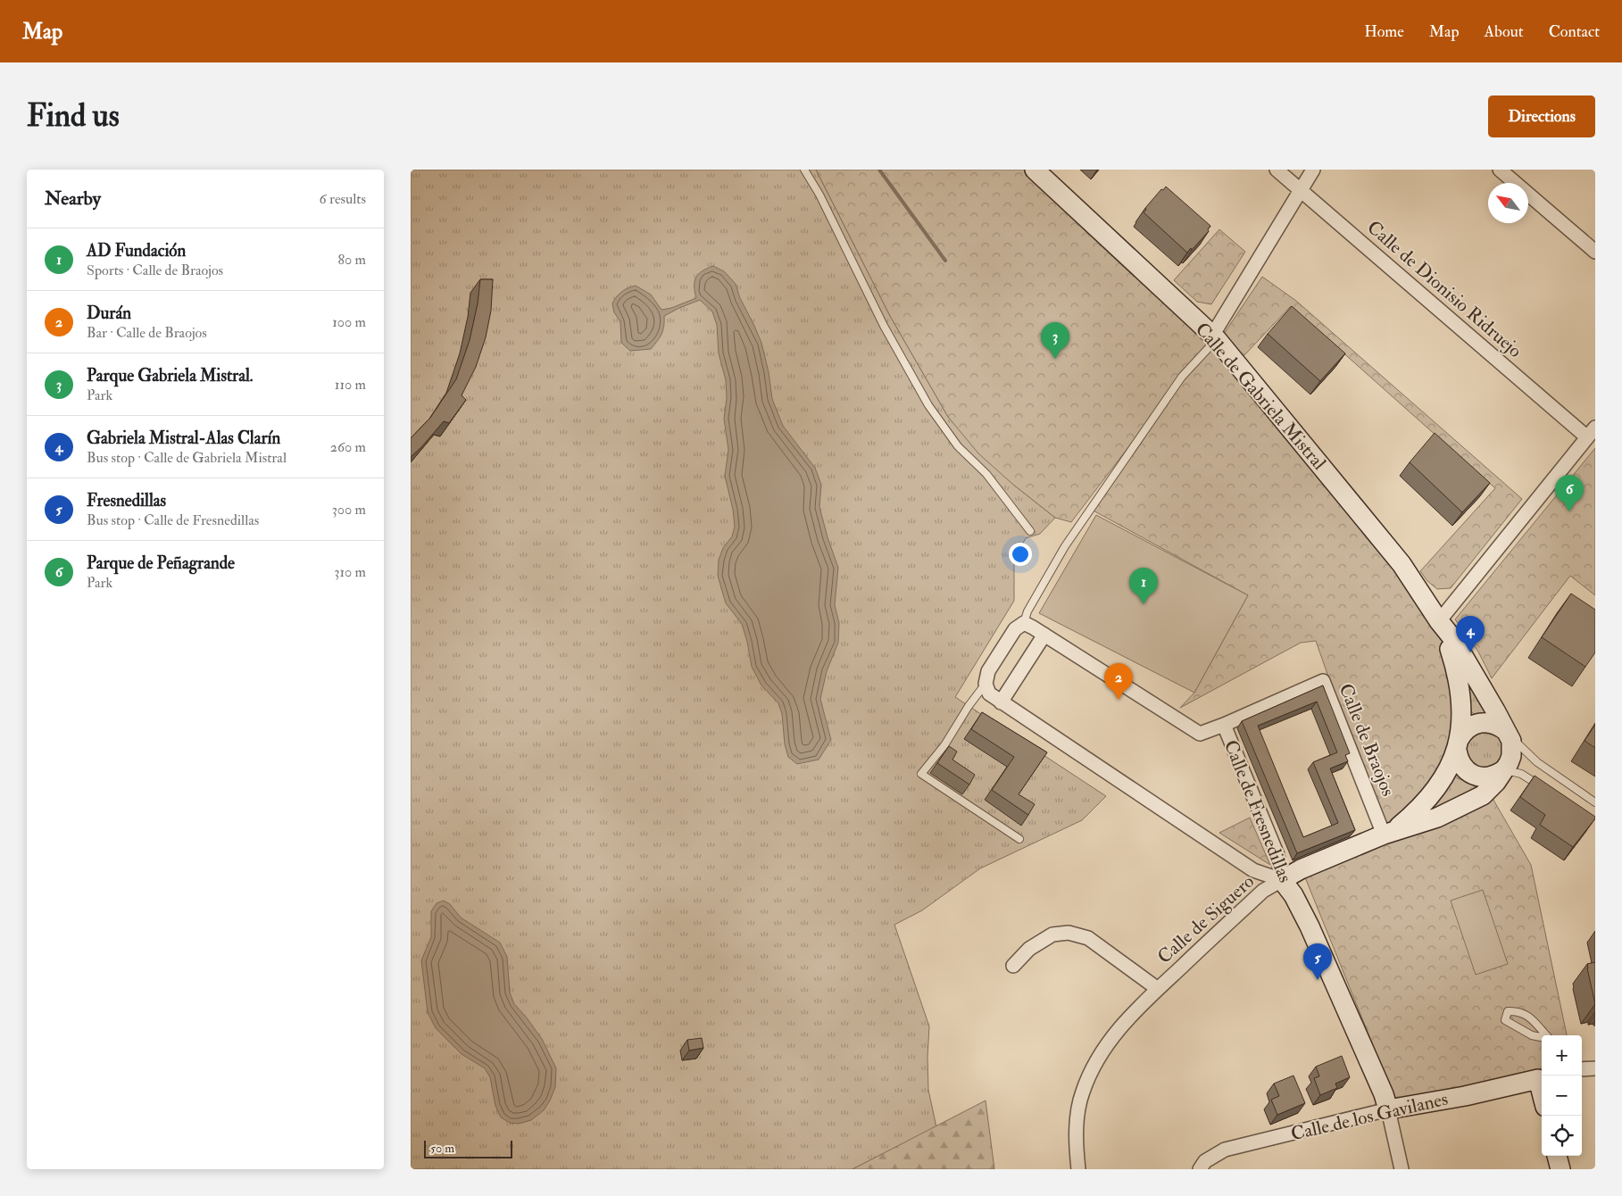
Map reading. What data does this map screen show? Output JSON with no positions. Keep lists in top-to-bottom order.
{
  "streets": {
    "street": [
      "Calle de Dionisio Ridruejo",
      "Calle de Gabriela Mistral",
      "Calle de Braojos",
      "Calle de Fresnedillas",
      "Calle de Siguero",
      "Calle de los Gavilanes"
    ]
  },
  "crossings": [
    ["Calle de Gabriela Mistral", "Calle de Braojos"],
    ["Calle de Gabriela Mistral", "Calle de Fresnedillas"],
    ["Calle de Gabriela Mistral", "Calle de Siguero"],
    ["Calle de Braojos", "Calle de Fresnedillas"],
    ["Calle de Fresnedillas", "Calle de Siguero"],
    ["Calle de Fresnedillas", "Calle de los Gavilanes"]
  ],
  "scale_bar": "50 m",
  "north": "top left",
  "page": {
    "header": "Map",
    "nav": [
      "Home",
      "Map",
      "About",
      "Contact"
    ],
    "buttons": "Directions",
    "title": "Find us",
    "heading": ["Nearby", "6 results"],
    "list": [
      {
        "mark": "1",
        "name": "AD Fundación",
        "note": "Sports · Calle de Braojos",
        "value": "80 m"
      },
      {
        "mark": "2",
        "name": "Durán",
        "note": "Bar · Calle de Braojos",
        "value": "100 m"
      },
      {
        "mark": "3",
        "name": "Parque Gabriela Mistral.",
        "note": "Park",
        "value": "110 m"
      },
      {
        "mark": "4",
        "name": "Gabriela Mistral-Alas Clarín",
        "note": "Bus stop · Calle de Gabriela Mistral",
        "value": "260 m"
      },
      {
        "mark": "5",
        "name": "Fresnedillas",
        "note": "Bus stop · Calle de Fresnedillas",
        "value": "300 m"
      },
      {
        "mark": "6",
        "name": "Parque de Peñagrande",
        "note": "Park",
        "value": "310 m"
      }
    ],
    "pins": [
      "3",
      "6",
      "1",
      "4",
      "2",
      "5"
    ],
    "map_buttons": ["+", "−"],
    "scale": "50 m"
  }
}
